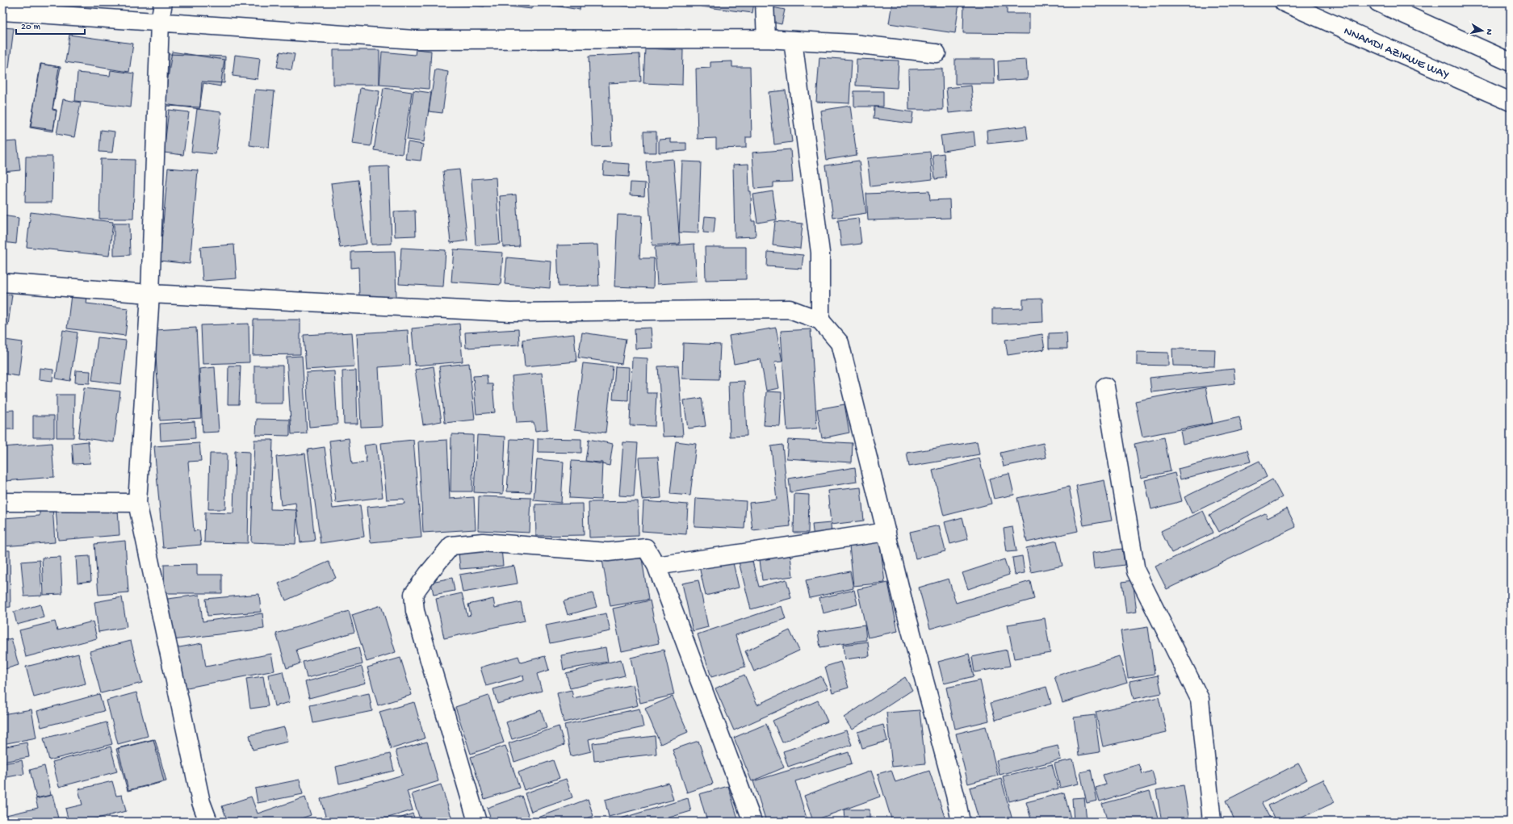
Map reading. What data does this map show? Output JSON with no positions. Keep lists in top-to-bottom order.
{
  "streets": {
    "main road": ["NNAMDI AZIKWE WAY"]
  },
  "scale_bar": "20 m",
  "north": "right"
}
